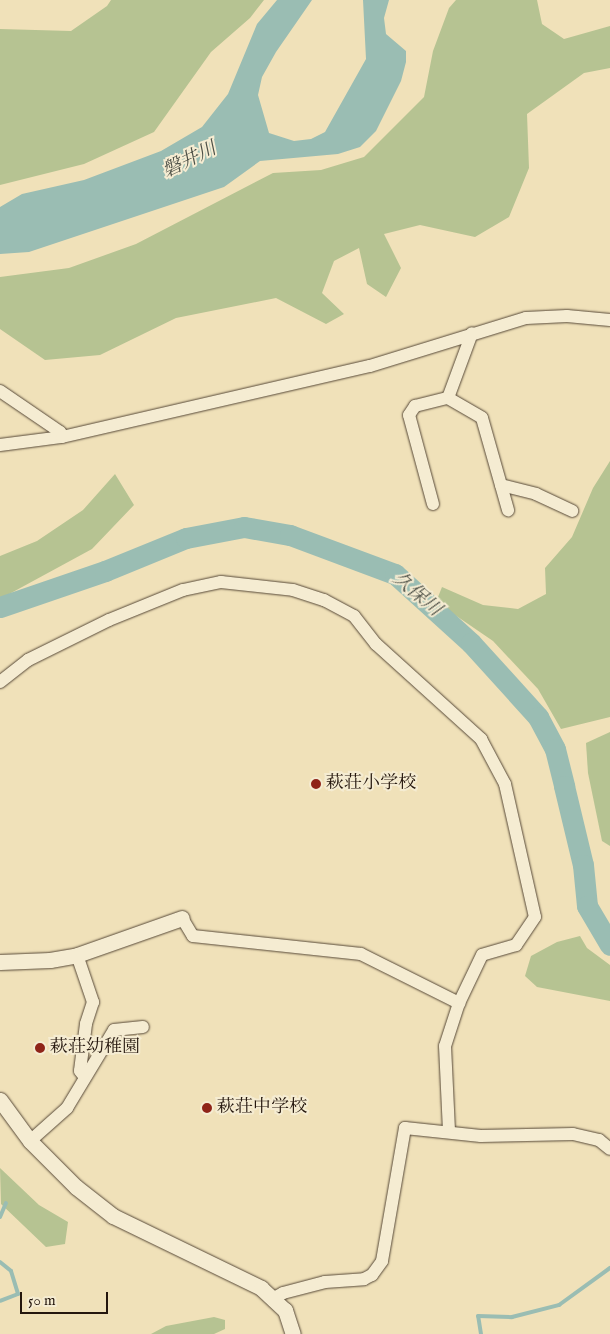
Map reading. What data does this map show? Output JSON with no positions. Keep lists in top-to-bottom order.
{
  "water": ["磐井川", "久保川"],
  "places": ["萩荘小学校", "萩荘幼稚園", "萩荘中学校"],
  "scale_bar": "50 m"
}
